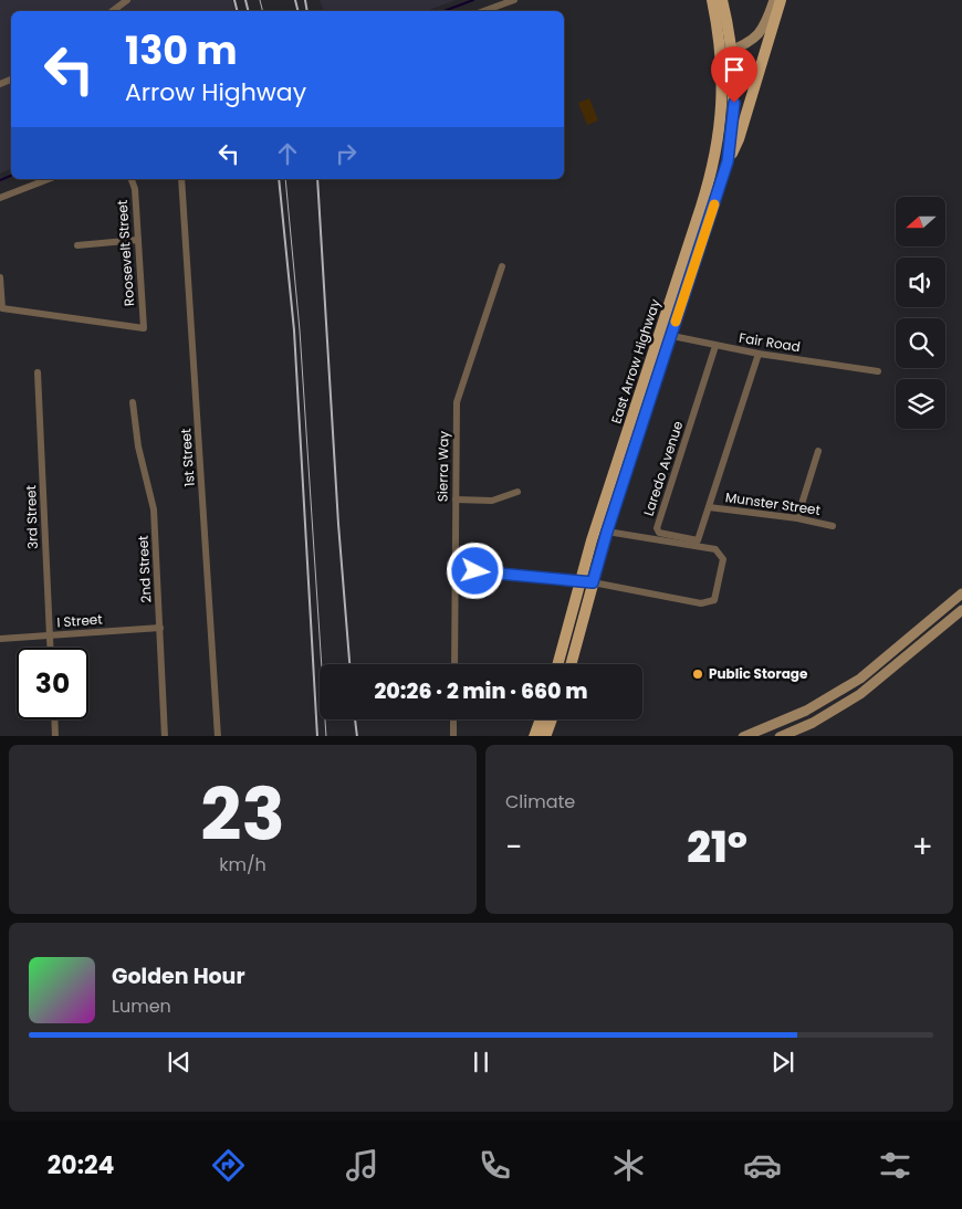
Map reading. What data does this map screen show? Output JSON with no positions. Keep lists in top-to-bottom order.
{
  "streets": {
    "main road": ["East Arrow Highway"],
    "street": [
      "Roosevelt Street",
      "Fair Road",
      "1st Street",
      "Sierra Way",
      "Laredo Avenue",
      "Munster Street",
      "3rd Street",
      "2nd Street",
      "I Street"
    ]
  },
  "crossings": [
    ["Fair Road", "East Arrow Highway"],
    ["Fair Road", "Laredo Avenue"],
    ["Laredo Avenue", "Munster Street"],
    ["3rd Street", "I Street"],
    ["2nd Street", "I Street"]
  ],
  "places": ["Public Storage"],
  "north": "left",
  "page": {
    "turn": ["130 m", "Arrow Highway"],
    "limit": "30",
    "trip": "20:26 · 2 min · 660 m",
    "tile": [
      ["23", "km/h"],
      "Climate"
    ],
    "heat": ["−", "21°", "+"],
    "song": ["Golden Hour", "Lumen"],
    "tabs": "20:24"
  }
}
